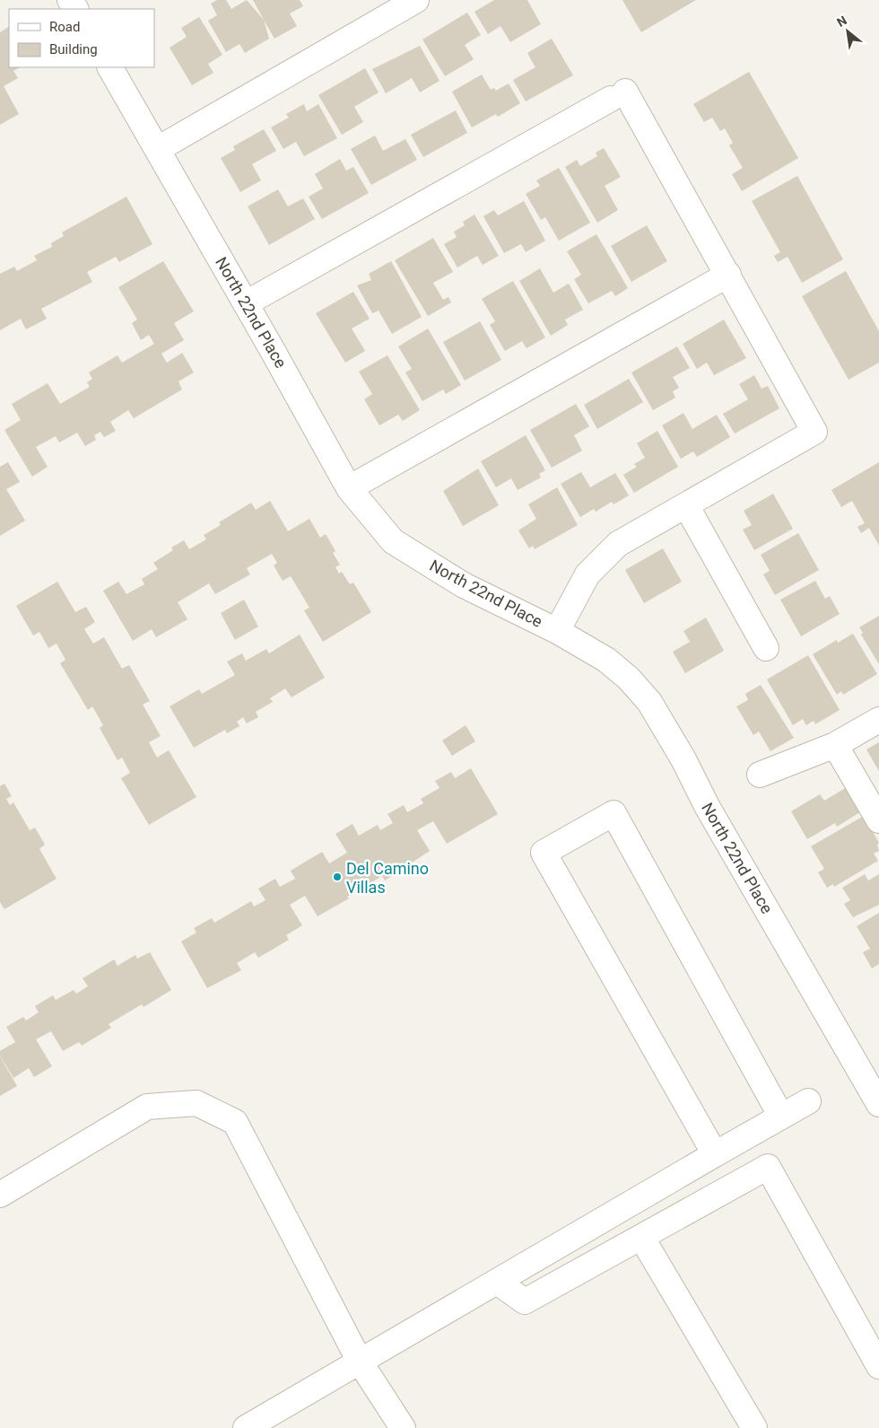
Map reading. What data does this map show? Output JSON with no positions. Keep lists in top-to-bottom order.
{
  "streets": {
    "street": ["North 22nd Place"]
  },
  "places": ["Del Camino Villas"],
  "legend": ["Road", "Building"],
  "north": "top left"
}
